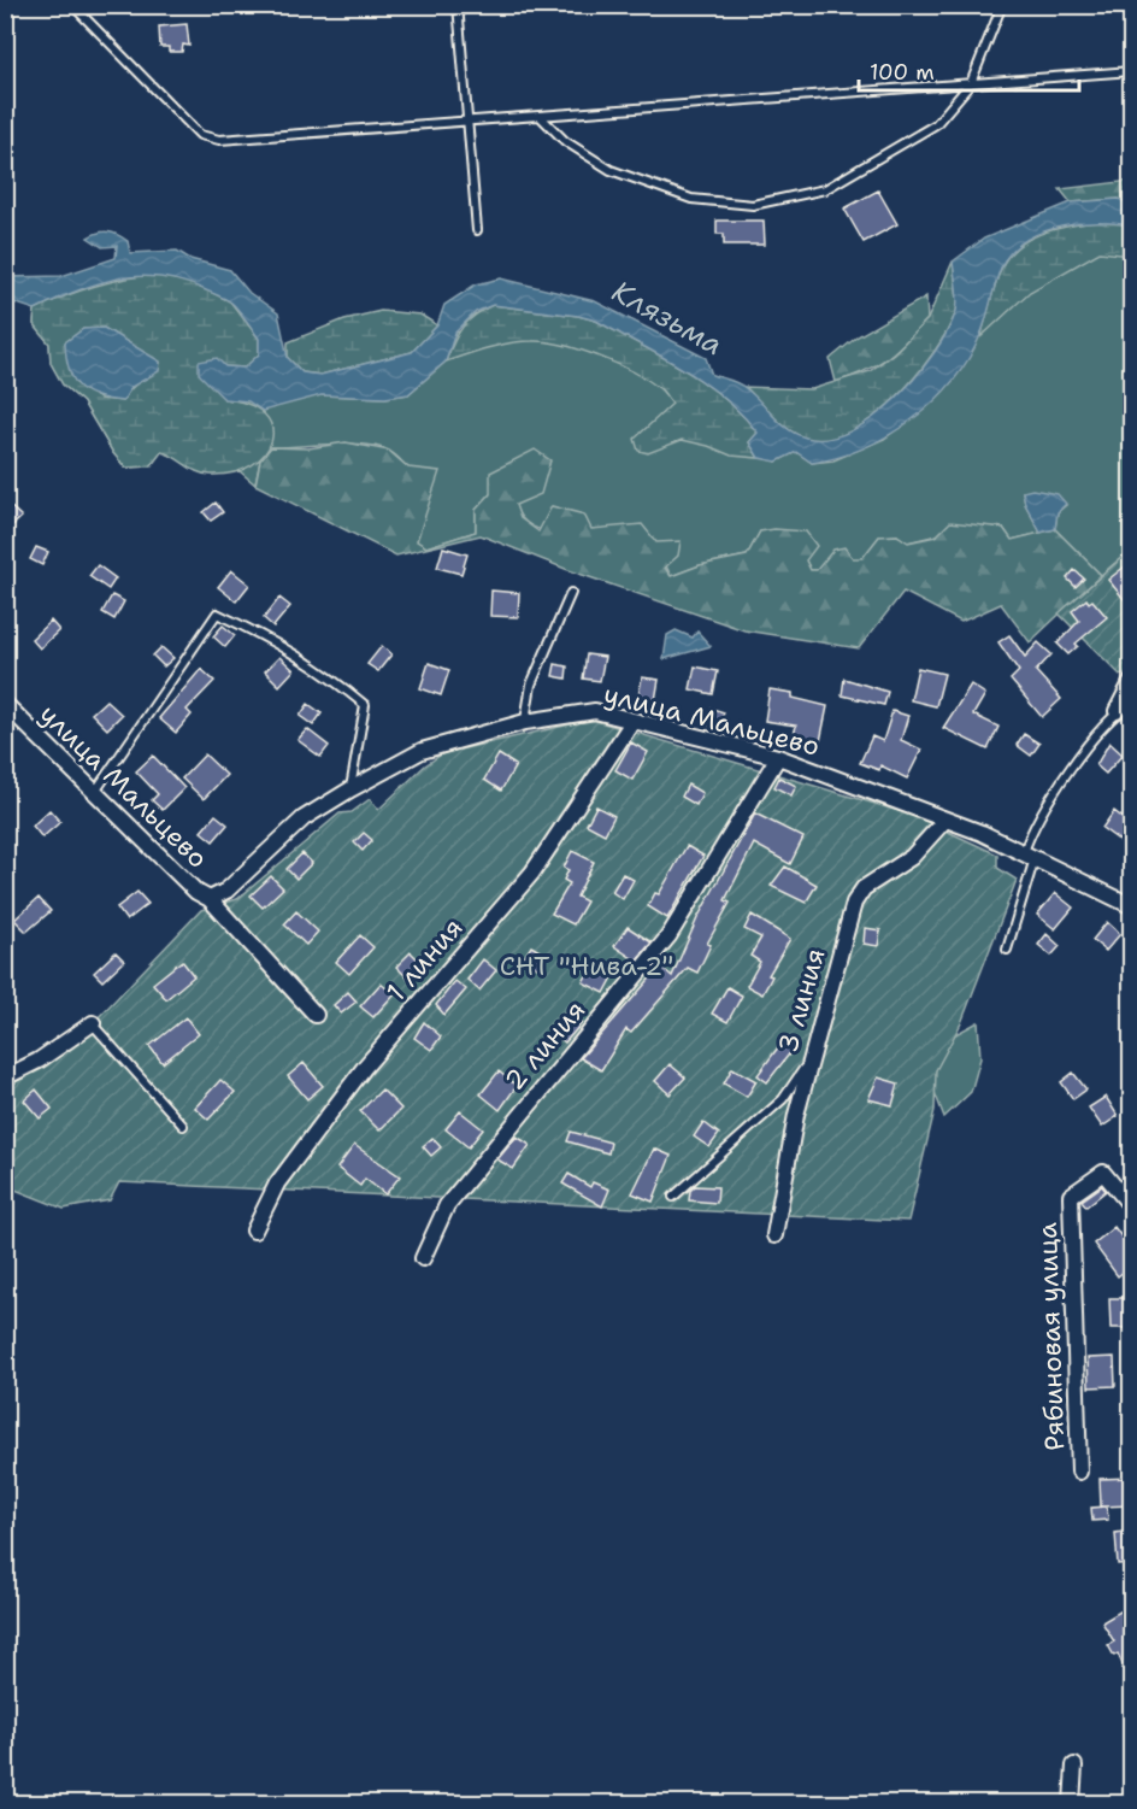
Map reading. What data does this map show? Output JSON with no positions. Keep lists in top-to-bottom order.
{
  "streets": {
    "street": [
      "улица Мальцево",
      "1 линия",
      "3 линия",
      "2 линия",
      "Рябиновая улица"
    ]
  },
  "crossings": [
    ["улица Мальцево", "1 линия"],
    ["улица Мальцево", "3 линия"],
    ["улица Мальцево", "2 линия"]
  ],
  "water": ["Клязьма"],
  "parks": ["СНТ \"Нива-2\""],
  "scale_bar": "100 m"
}
